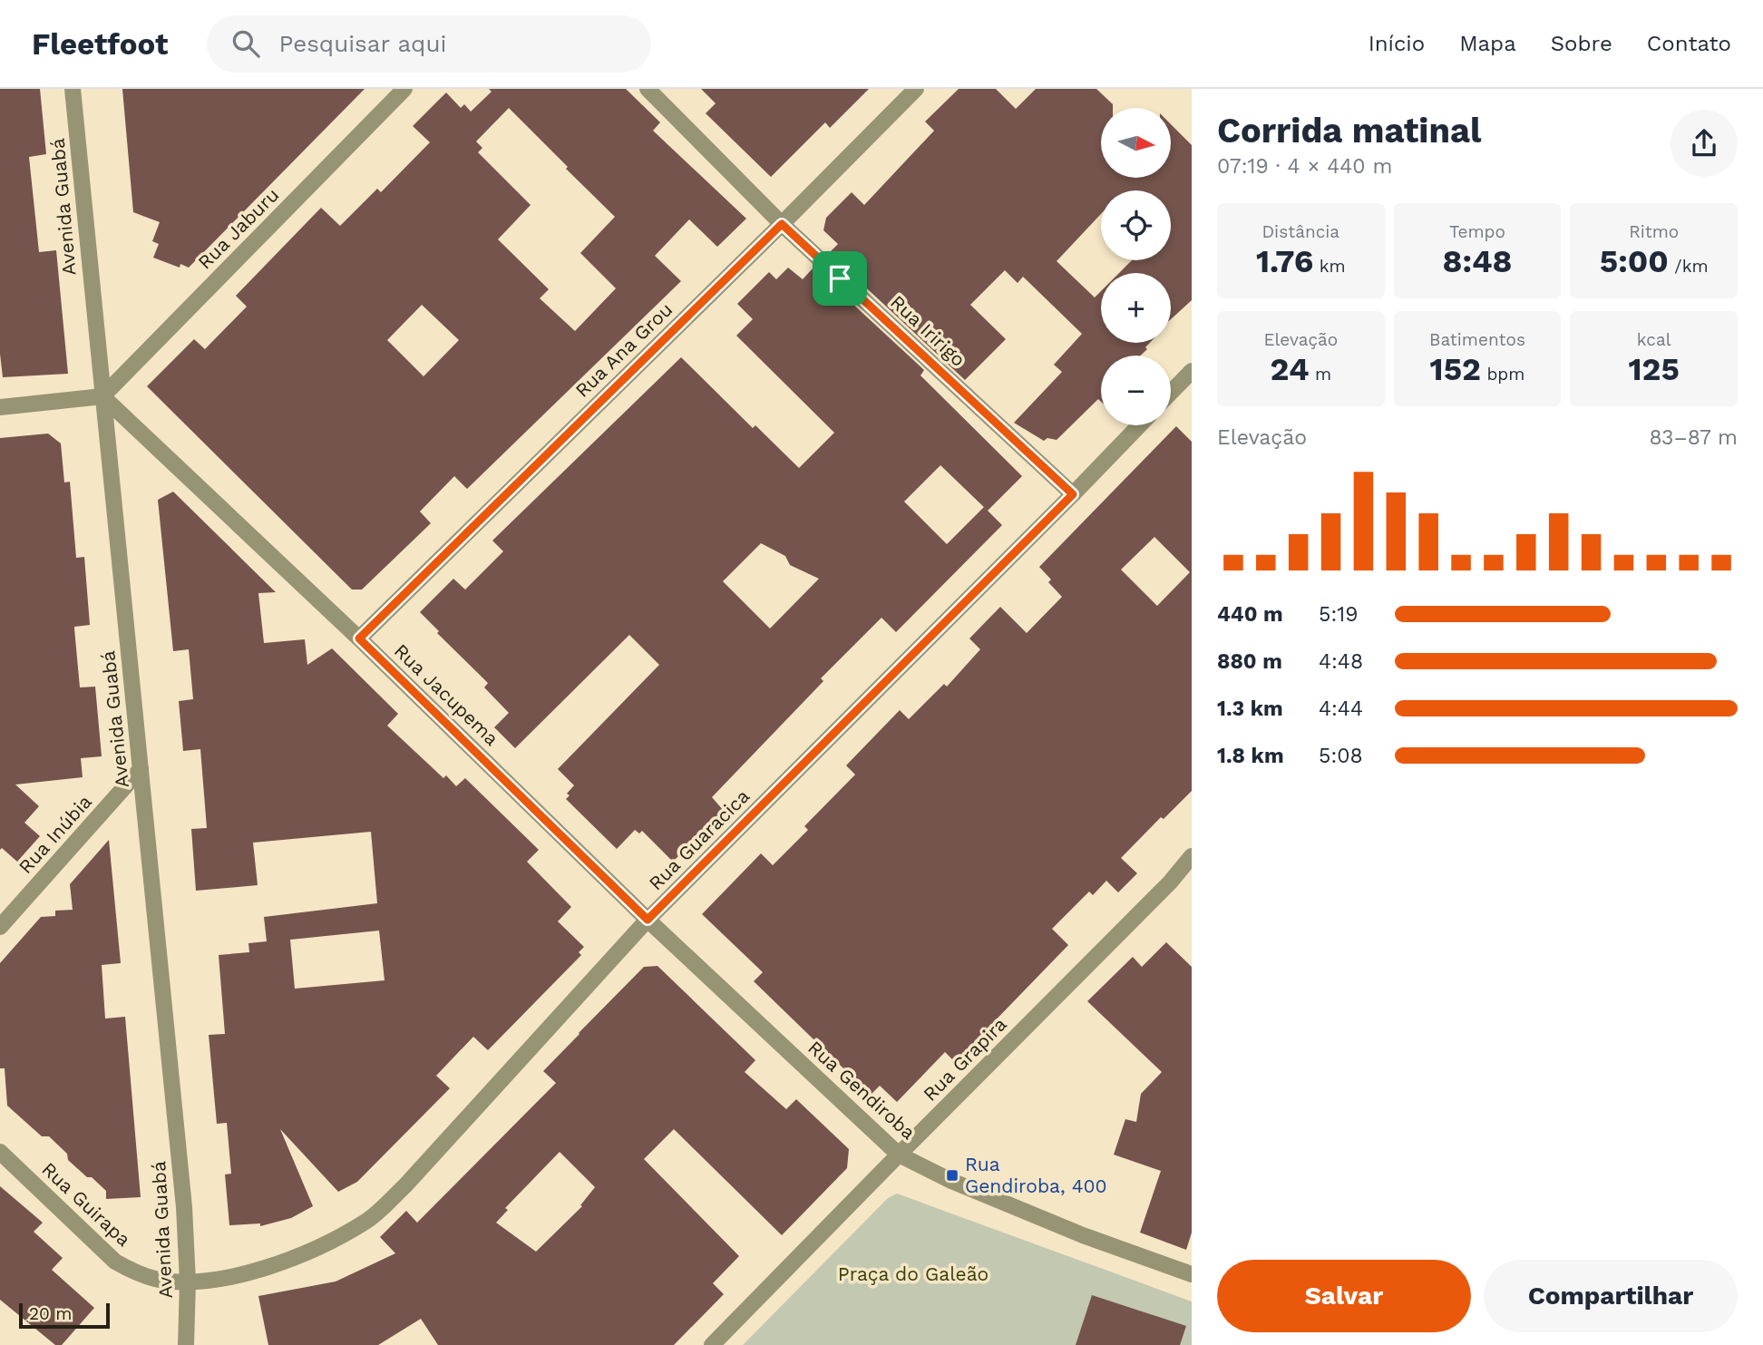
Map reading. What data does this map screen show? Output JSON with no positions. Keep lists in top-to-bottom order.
{
  "streets": {
    "street": [
      "Avenida Guabá",
      "Rua Jaburu",
      "Rua Iririgo",
      "Rua Ana Grou",
      "Rua Jacupema",
      "Rua Inúbia",
      "Rua Guaracica",
      "Rua Grapira",
      "Rua Gendiroba",
      "Rua Guirapa"
    ]
  },
  "crossings": [
    ["Avenida Guabá", "Rua Jaburu"],
    ["Avenida Guabá", "Rua Jacupema"],
    ["Avenida Guabá", "Rua Inúbia"],
    ["Avenida Guabá", "Rua Guaracica"],
    ["Avenida Guabá", "Rua Guirapa"],
    ["Rua Jaburu", "Rua Jacupema"],
    ["Rua Iririgo", "Rua Ana Grou"],
    ["Rua Iririgo", "Rua Guaracica"],
    ["Rua Ana Grou", "Rua Jacupema"],
    ["Rua Jacupema", "Rua Guaracica"],
    ["Rua Jacupema", "Rua Gendiroba"],
    ["Rua Guaracica", "Rua Gendiroba"],
    ["Rua Guaracica", "Rua Guirapa"],
    ["Rua Grapira", "Rua Gendiroba"]
  ],
  "parks": ["Praça do Galeão"],
  "places": {
    "transit": ["Rua Gendiroba, 400"]
  },
  "scale_bar": "20 m",
  "north": "right",
  "page": {
    "header": "Fleetfoot",
    "search": "Pesquisar aqui",
    "nav": [
      "Início",
      "Mapa",
      "Sobre",
      "Contato"
    ],
    "heading": ["Corrida matinal", "07:19 · 4 × 440 m"],
    "map_buttons": ["+", "−"],
    "stats": [
      ["Distância", "1.76 km"],
      ["Tempo", "8:48"],
      ["Ritmo", "5:00 /km"],
      ["Elevação", "24 m"],
      ["Batimentos", "152 bpm"],
      ["kcal", "125"]
    ],
    "chart": ["Elevação", "83–87 m"],
    "list": [
      {
        "name": "440 m",
        "note": "5:19"
      },
      {
        "name": "880 m",
        "note": "4:48"
      },
      {
        "name": "1.3 km",
        "note": "4:44"
      },
      {
        "name": "1.8 km",
        "note": "5:08"
      }
    ],
    "buttons": ["Salvar", "Compartilhar"],
    "scale": "20 m"
  }
}
